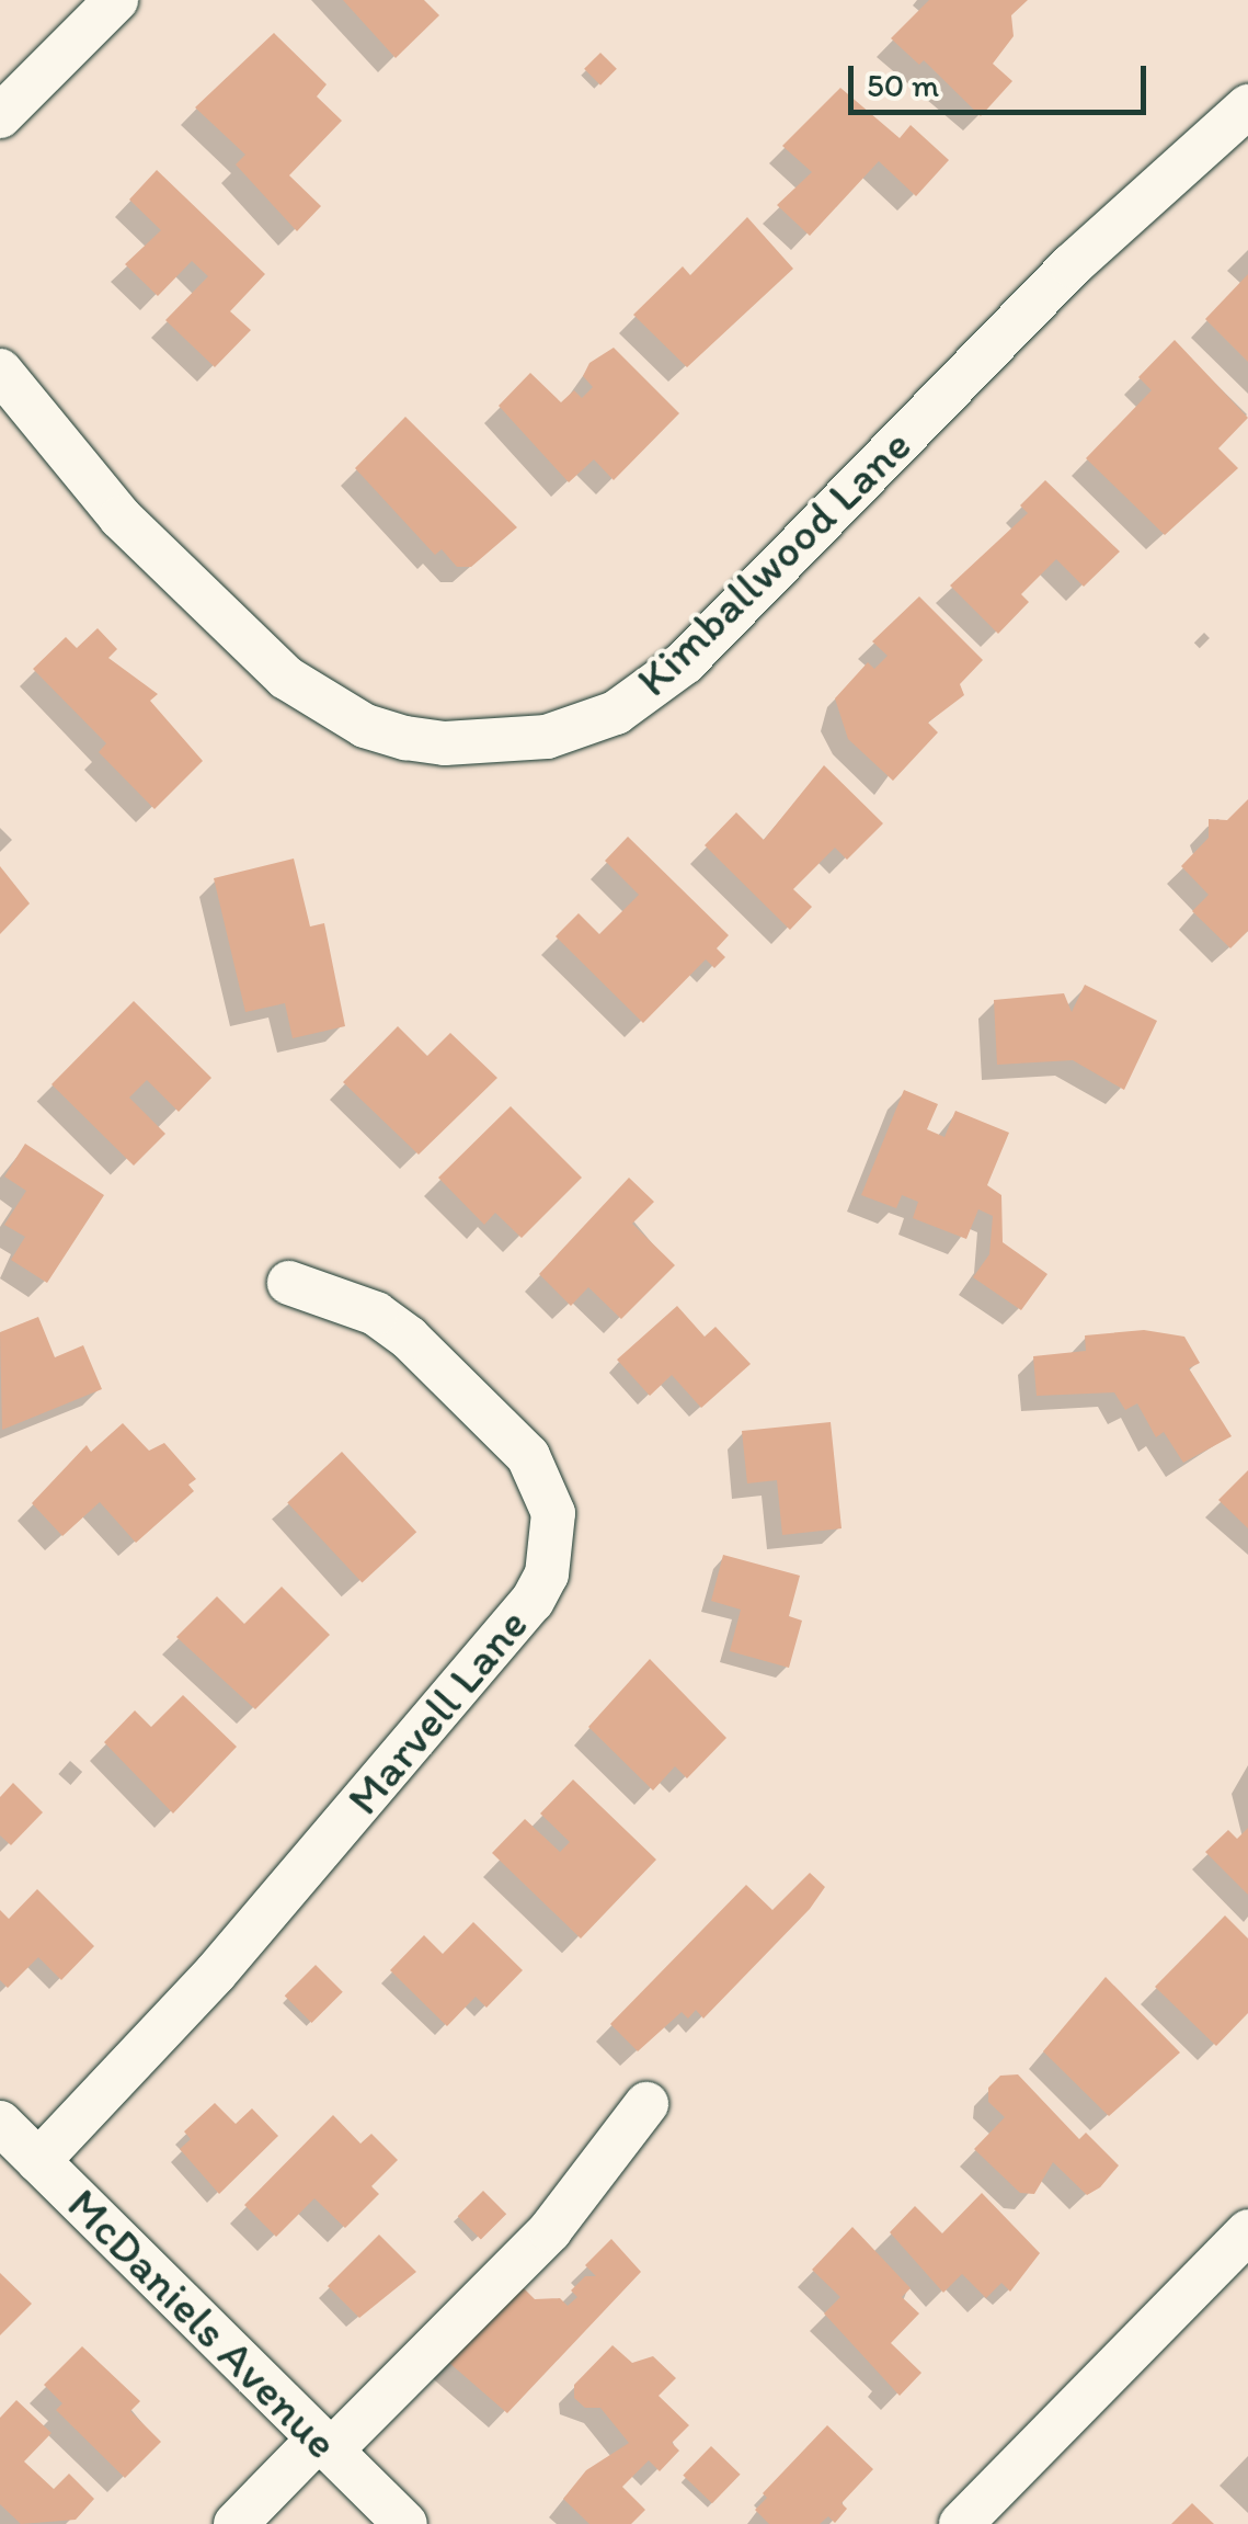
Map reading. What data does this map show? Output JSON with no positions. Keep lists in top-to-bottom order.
{
  "streets": {
    "street": ["Kimballwood Lane", "Marvell Lane", "McDaniels Avenue"]
  },
  "crossings": [
    ["Marvell Lane", "McDaniels Avenue"]
  ],
  "scale_bar": "50 m"
}
